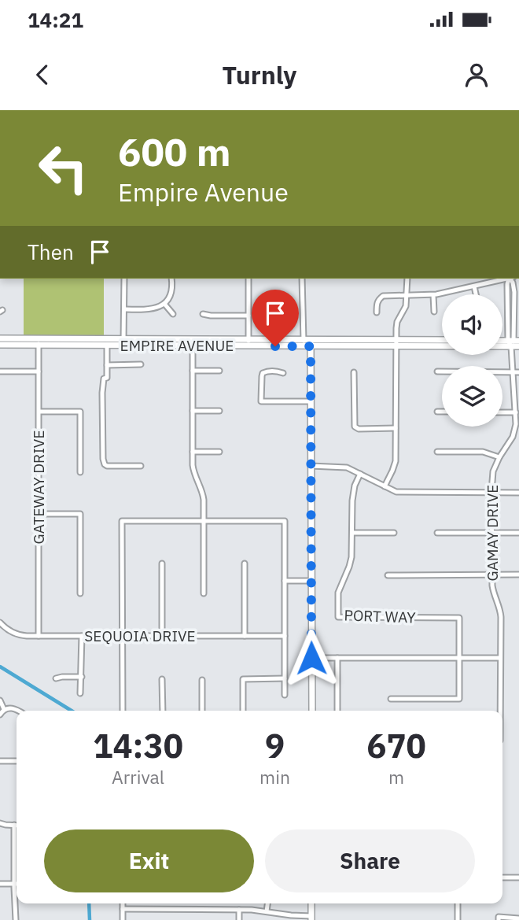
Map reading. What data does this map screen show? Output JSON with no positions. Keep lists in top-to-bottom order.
{
  "streets": {
    "main road": ["EMPIRE AVENUE"],
    "street": [
      "GATEWAY DRIVE",
      "GAMAY DRIVE",
      "PORT WAY",
      "SEQUOIA DRIVE"
    ]
  },
  "crossings": [
    ["EMPIRE AVENUE", "GATEWAY DRIVE"],
    ["EMPIRE AVENUE", "GAMAY DRIVE"],
    ["GATEWAY DRIVE", "SEQUOIA DRIVE"]
  ],
  "page": {
    "status": "14:21",
    "header": "Turnly",
    "turn": ["600 m", "Empire Avenue"],
    "then": "Then",
    "eta": [
      "14:30",
      "Arrival",
      "9",
      "min",
      "670",
      "m"
    ],
    "buttons": ["Exit", "Share"]
  }
}
